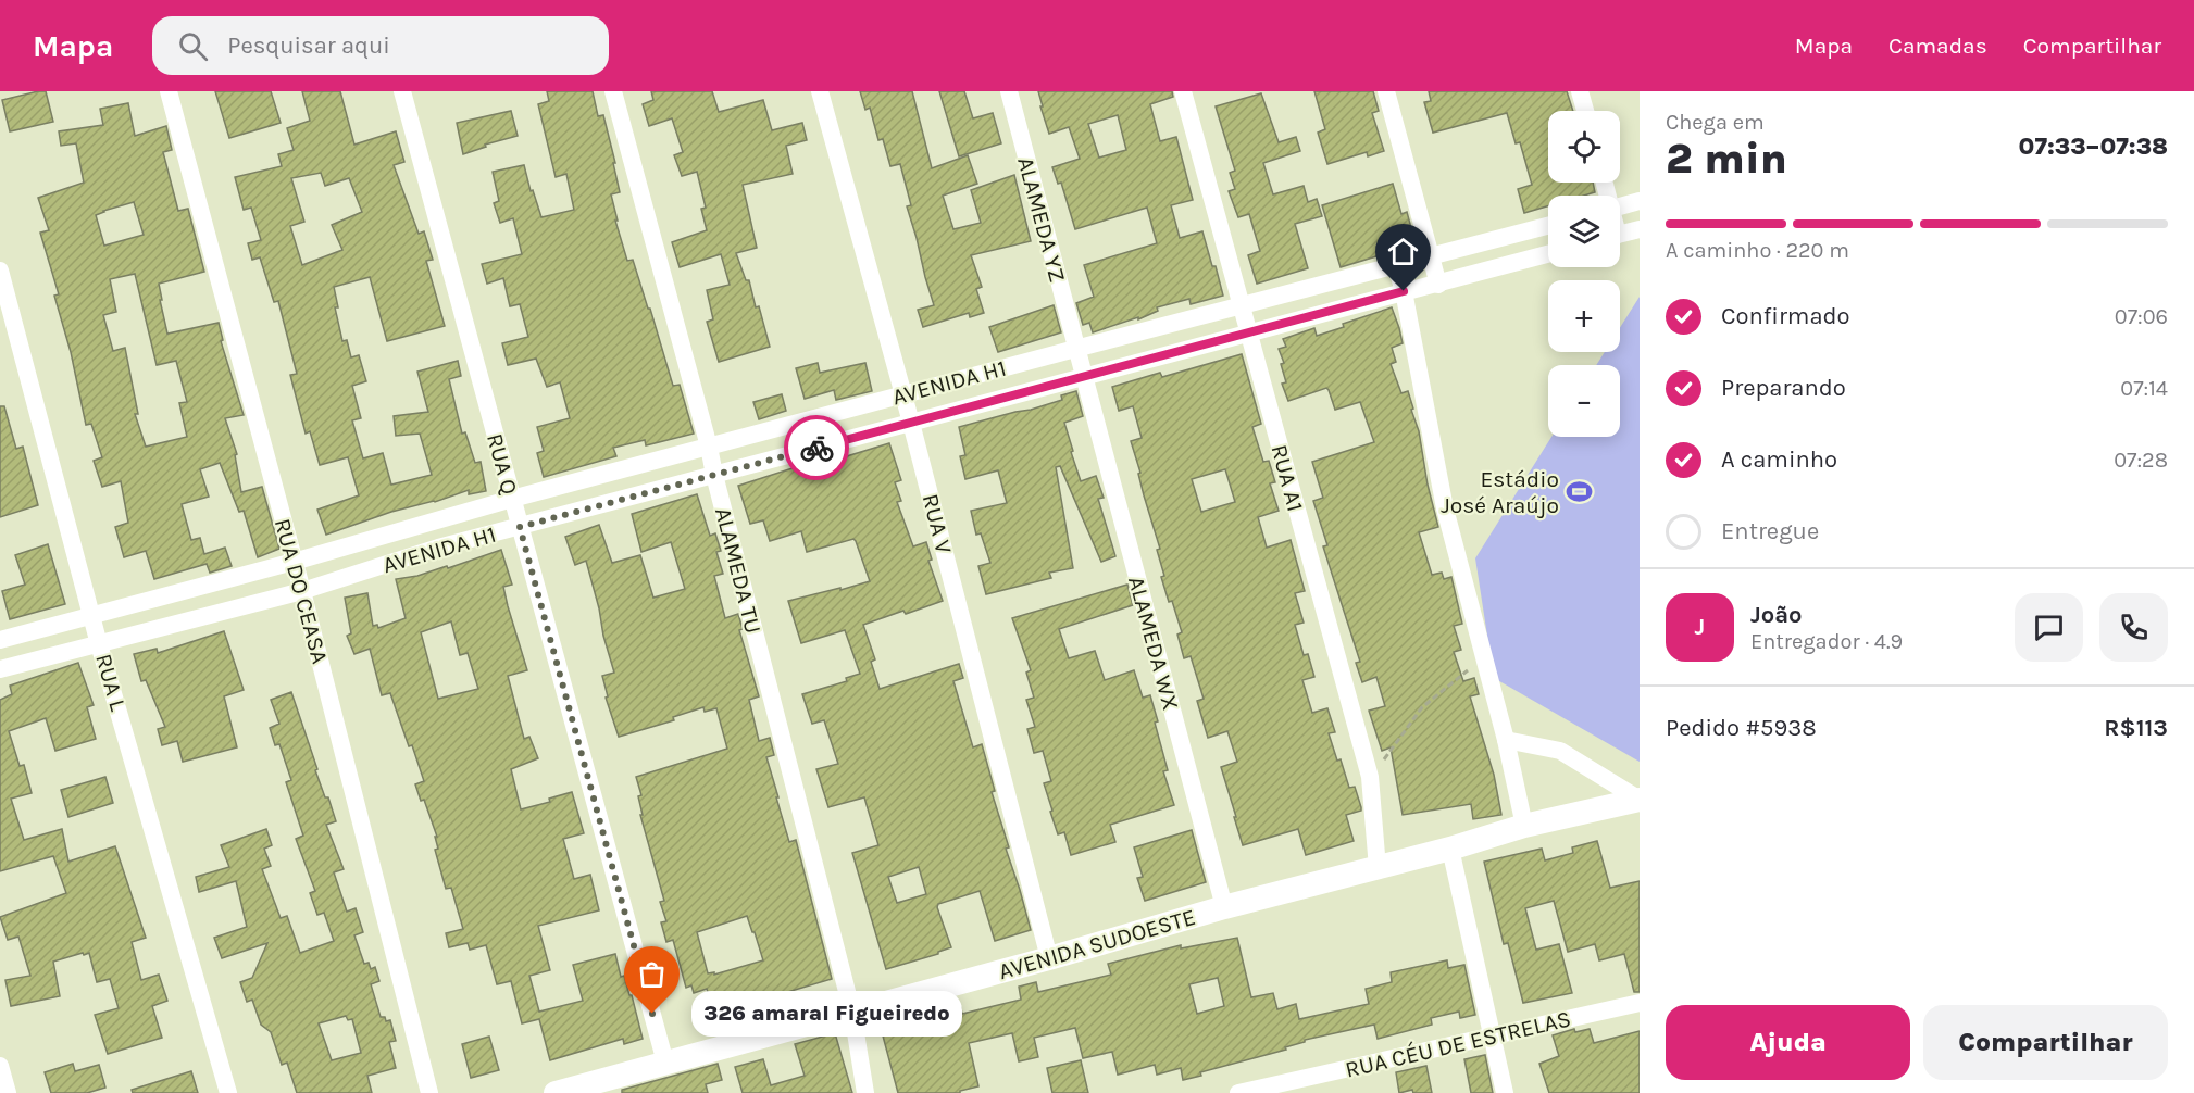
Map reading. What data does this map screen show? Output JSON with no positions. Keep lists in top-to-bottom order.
{
  "streets": {
    "street": [
      "ALAMEDA YZ",
      "AVENIDA H1",
      "RUA Q",
      "RUA A1",
      "RUA V",
      "ALAMEDA TU",
      "RUA DO CEASA",
      "ALAMEDA WX",
      "RUA L",
      "AVENIDA SUDOESTE",
      "RUA CÉU DE ESTRELAS"
    ]
  },
  "crossings": [
    ["ALAMEDA YZ", "AVENIDA H1"],
    ["ALAMEDA YZ", "ALAMEDA WX"],
    ["AVENIDA H1", "RUA Q"],
    ["AVENIDA H1", "RUA A1"],
    ["AVENIDA H1", "RUA V"],
    ["AVENIDA H1", "ALAMEDA TU"],
    ["AVENIDA H1", "RUA DO CEASA"],
    ["AVENIDA H1", "ALAMEDA WX"],
    ["AVENIDA H1", "RUA L"],
    ["RUA Q", "AVENIDA SUDOESTE"],
    ["RUA A1", "AVENIDA SUDOESTE"],
    ["RUA V", "AVENIDA SUDOESTE"],
    ["ALAMEDA TU", "AVENIDA SUDOESTE"],
    ["ALAMEDA WX", "AVENIDA SUDOESTE"]
  ],
  "places": {
    "sports": ["Estádio José Araújo"],
    "other": ["326 amaral Figueiredo"]
  },
  "page": {
    "header": "Mapa",
    "search": "Pesquisar aqui",
    "nav": ["Mapa", "Camadas", "Compartilhar"],
    "heading": ["2 min", "Chega em", "07:33–07:38"],
    "panel": [
      "João",
      "Entregador · 4.9",
      "Pedido #5938",
      "R$113"
    ],
    "map_buttons": ["+", "−"],
    "bar": "A caminho · 220 m",
    "list": [
      ["Confirmado", "07:06"],
      ["Preparando", "07:14"],
      ["A caminho", "07:28"],
      "Entregue"
    ],
    "round": "J",
    "bubble": "326 amaral Figueiredo",
    "buttons": ["Ajuda", "Compartilhar"]
  }
}
